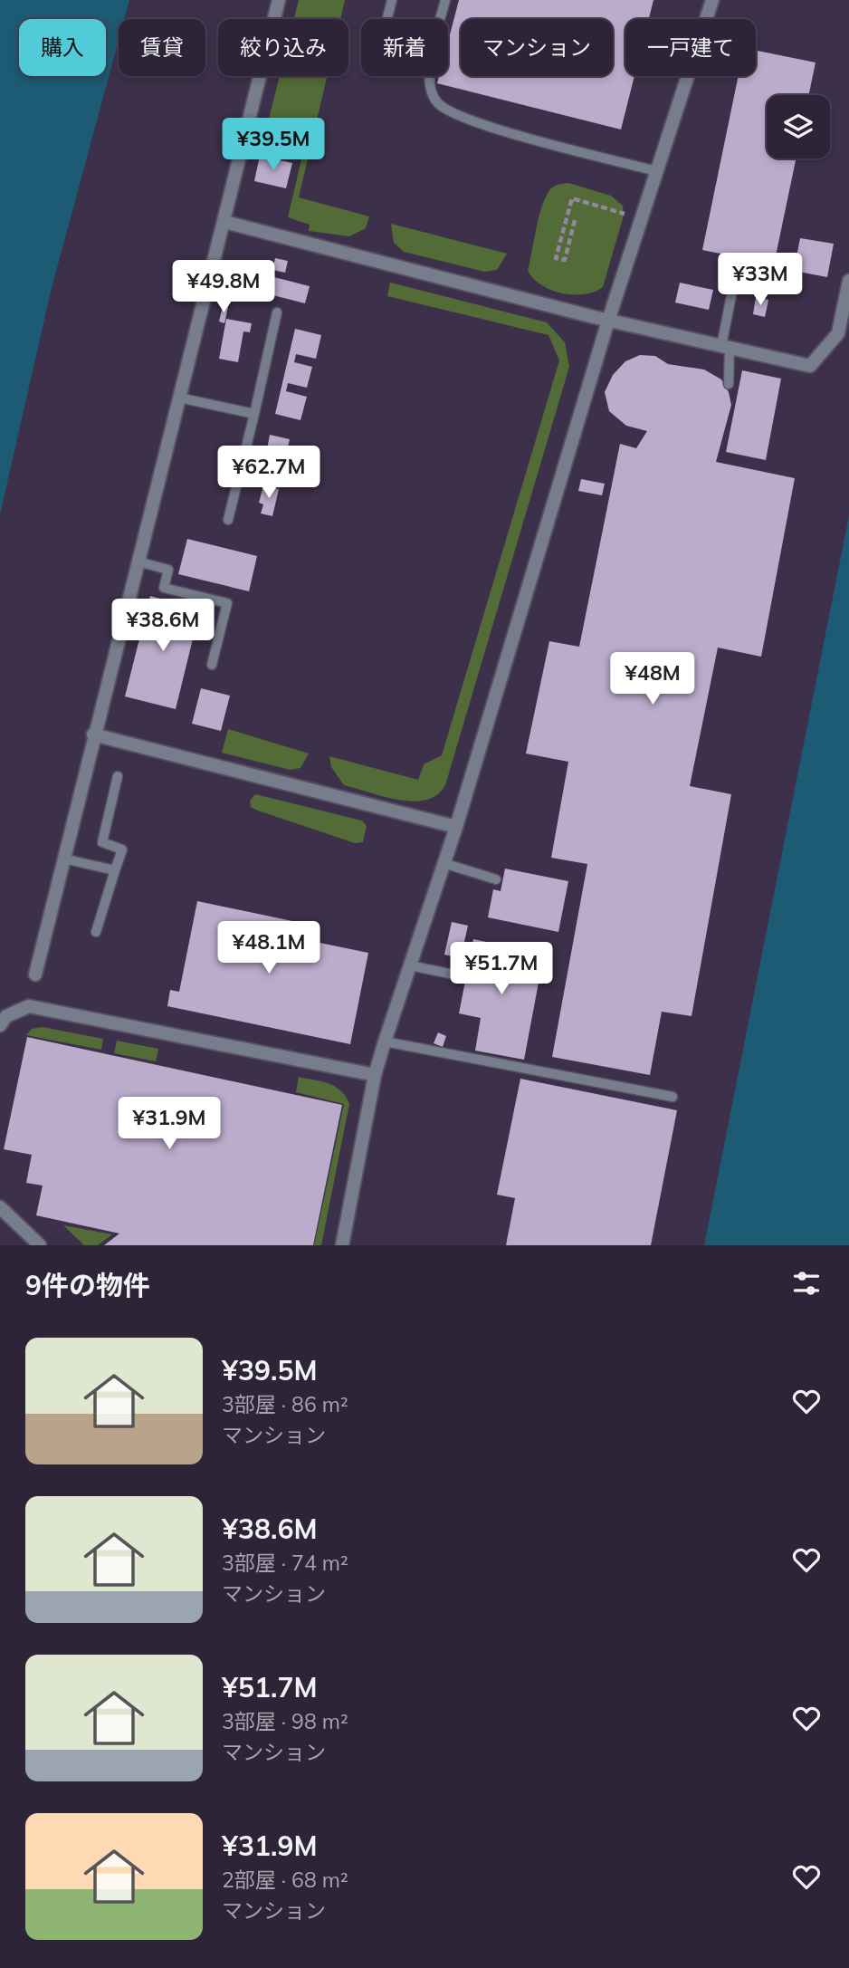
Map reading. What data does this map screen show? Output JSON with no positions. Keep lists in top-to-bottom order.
{
  "page": {
    "chip": [
      "購入",
      "賃貸",
      "絞り込み",
      "新着",
      "マンション",
      "一戸建て"
    ],
    "price": [
      "¥39.5M",
      "¥33M",
      "¥49.8M",
      "¥62.7M",
      "¥38.6M",
      "¥48M",
      "¥48.1M",
      "¥51.7M",
      "¥31.9M"
    ],
    "heading": "9件の物件",
    "list": [
      {
        "name": "¥39.5M",
        "note": "3部屋 · 86 m² · マンション"
      },
      {
        "name": "¥38.6M",
        "note": "3部屋 · 74 m² · マンション"
      },
      {
        "name": "¥51.7M",
        "note": "3部屋 · 98 m² · マンション"
      },
      {
        "name": "¥31.9M",
        "note": "2部屋 · 68 m² · マンション"
      }
    ]
  }
}
